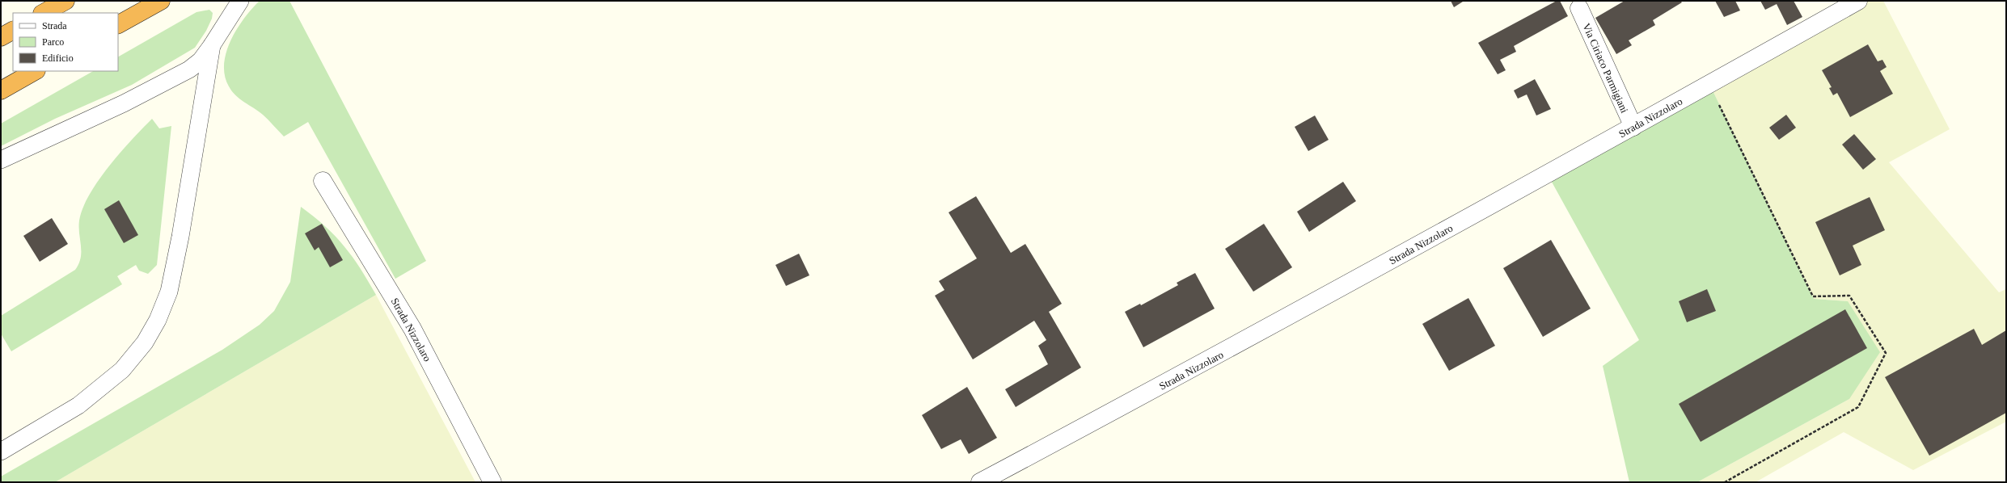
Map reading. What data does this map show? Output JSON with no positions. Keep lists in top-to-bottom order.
{
  "streets": {
    "street": ["Via Ciriaco Parmigiani", "Strada Nizzolaro"]
  },
  "crossings": [
    ["Via Ciriaco Parmigiani", "Strada Nizzolaro"]
  ],
  "legend": ["Strada", "Parco", "Edificio"]
}
